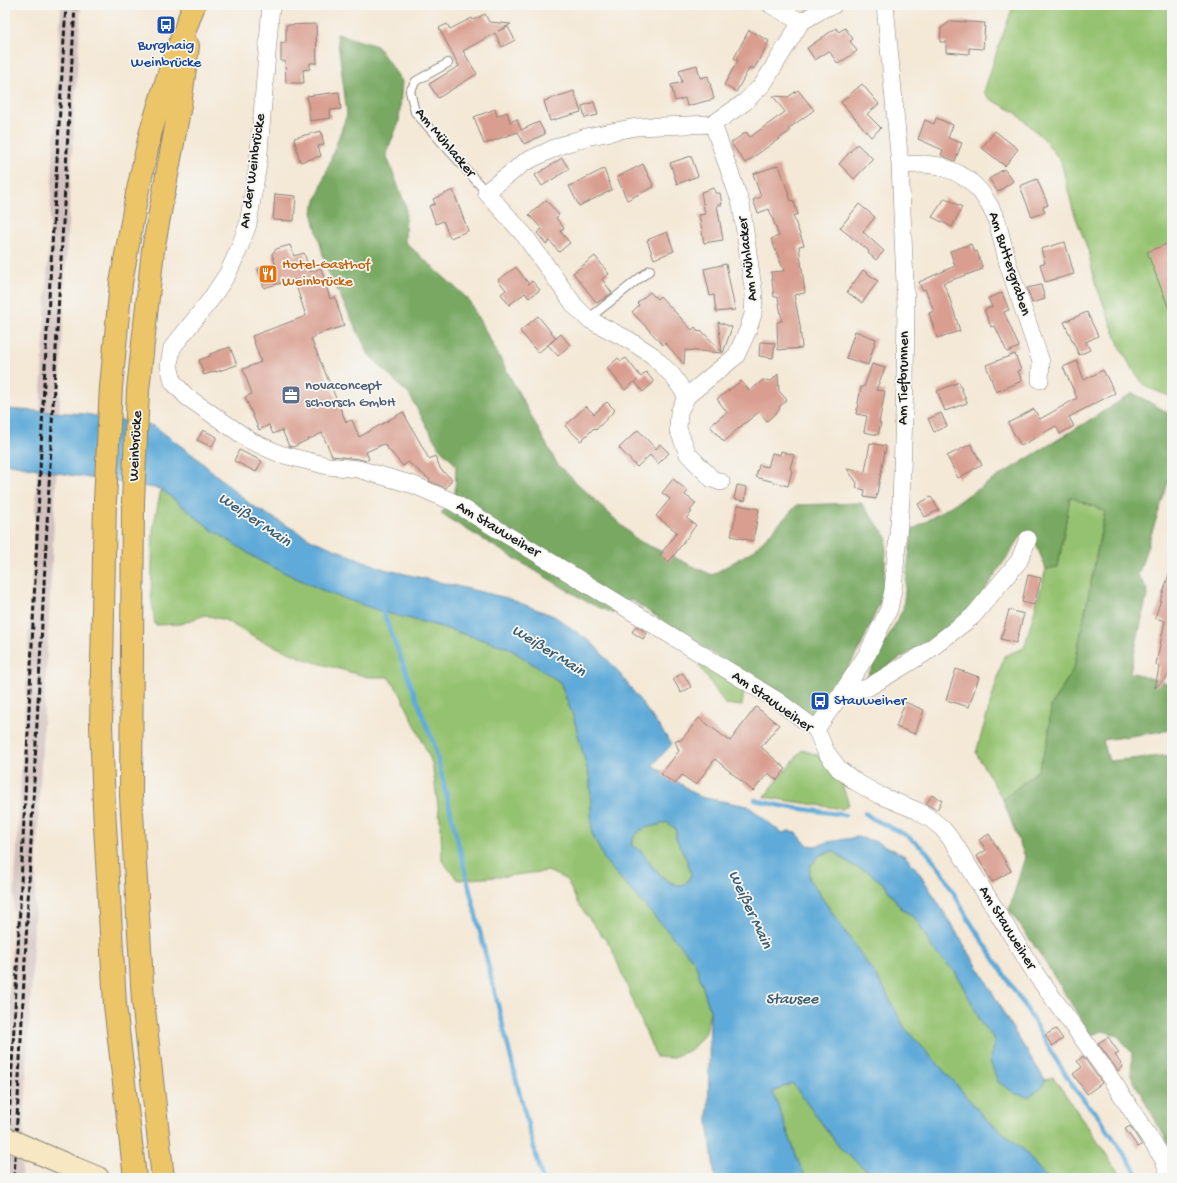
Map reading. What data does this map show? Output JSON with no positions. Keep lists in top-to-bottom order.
{
  "streets": {
    "highway": ["Weinbrücke"],
    "street": [
      "Am Mühlacker",
      "An der Weinbrücke",
      "Am Buttergraben",
      "Am Tiefbrunnen",
      "Am Stauweiher"
    ]
  },
  "crossings": [
    ["An der Weinbrücke", "Am Stauweiher"],
    ["Am Buttergraben", "Am Tiefbrunnen"],
    ["Am Tiefbrunnen", "Am Stauweiher"]
  ],
  "water": ["Weißer Main", "Stausee"],
  "places": {
    "bus stop": ["Burghaig Weinbrücke", "Stauweiher"],
    "restaurant": ["Hotel-Gasthof Weinbrücke"],
    "office": ["novaconcept schorsch GmbH"]
  }
}
